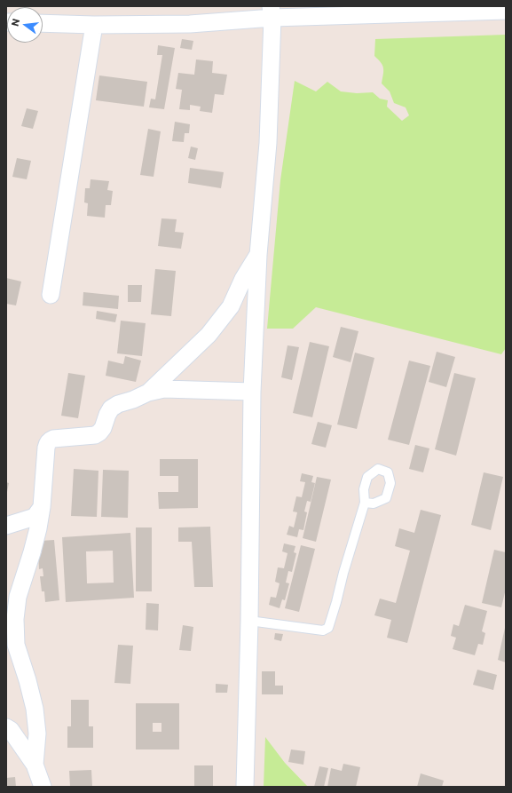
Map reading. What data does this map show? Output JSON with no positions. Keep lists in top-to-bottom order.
{
  "north": "left"
}
